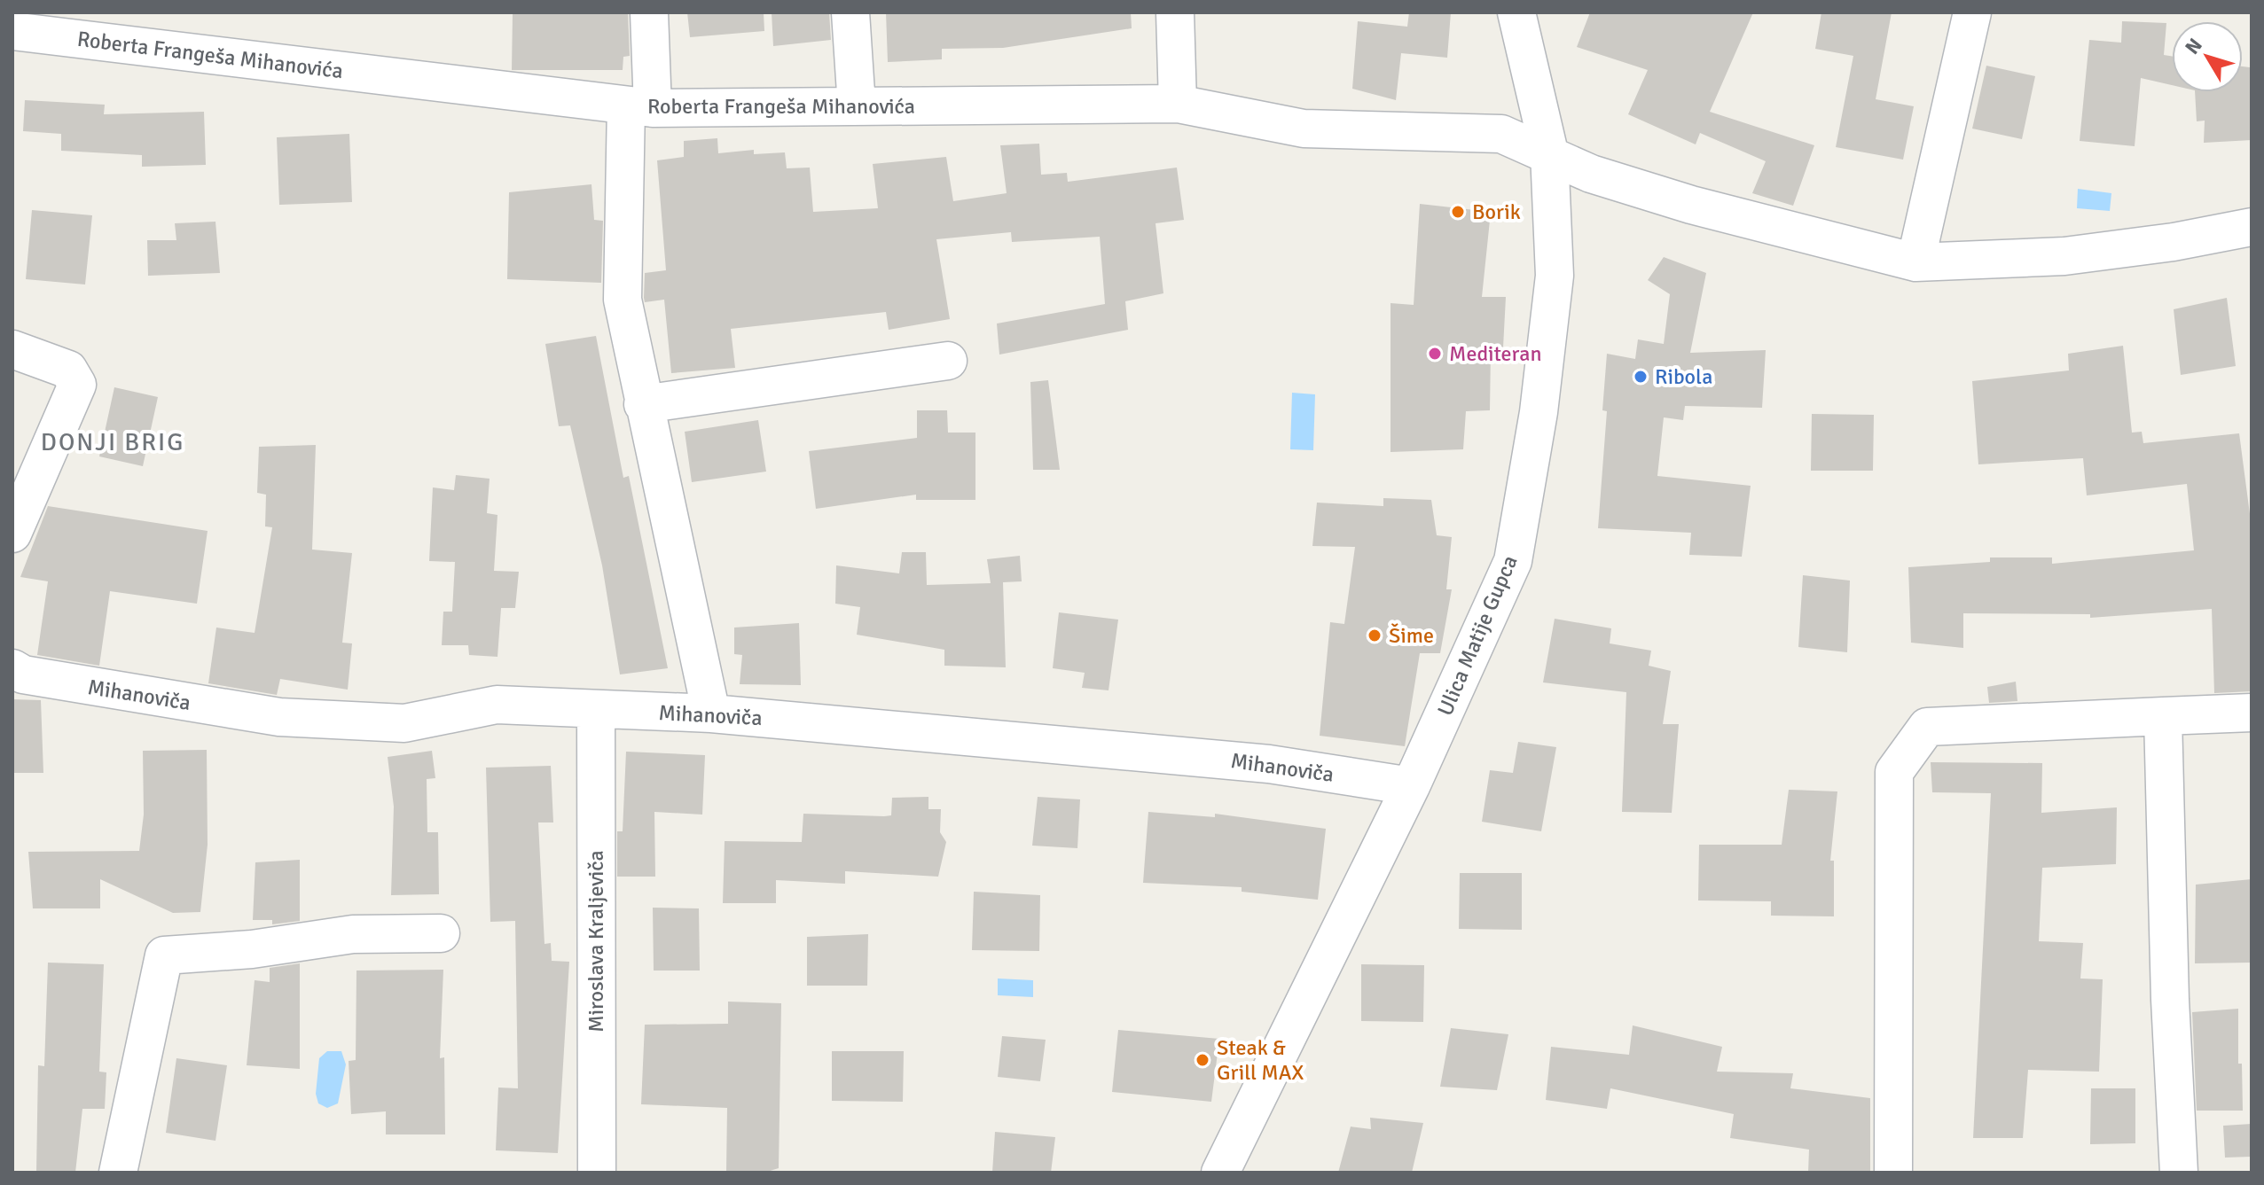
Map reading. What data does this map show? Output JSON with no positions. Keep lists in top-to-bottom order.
{
  "streets": {
    "street": [
      "Roberta Frangeša Mihanovića",
      "Ulica Matije Gupca",
      "Mihanoviča",
      "Miroslava Kraljeviča"
    ]
  },
  "crossings": [
    ["Roberta Frangeša Mihanovića", "Ulica Matije Gupca"],
    ["Ulica Matije Gupca", "Mihanoviča"],
    ["Mihanoviča", "Miroslava Kraljeviča"]
  ],
  "districts": ["DONJI BRIG"],
  "places": [
    "Borik",
    "Mediteran",
    "Ribola",
    "Šime",
    "Steak & Grill MAX"
  ],
  "north": "top left"
}
